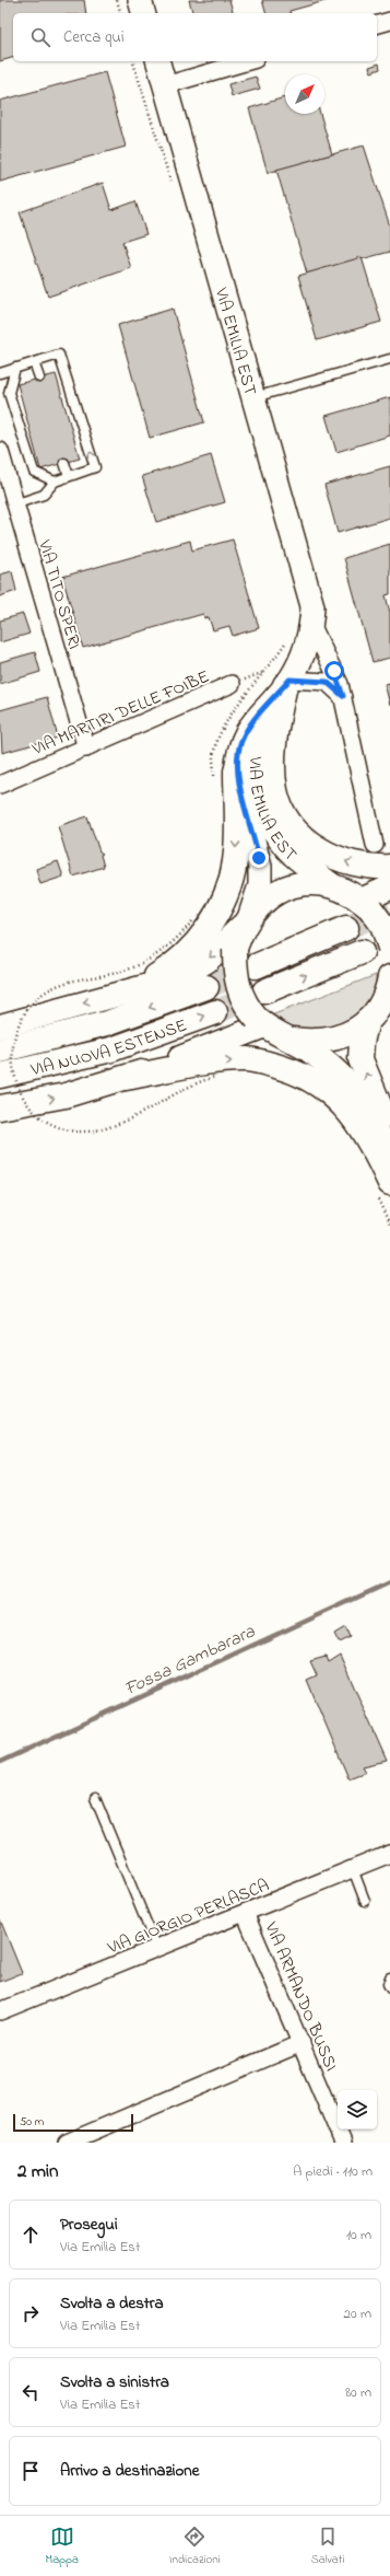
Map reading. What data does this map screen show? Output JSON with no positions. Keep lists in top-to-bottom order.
{
  "streets": {
    "main road": ["VIA EMILIA EST", "VIA NUOVA ESTENSE"],
    "street": [
      "VIA TITO SPERI",
      "VIA MARTIRI DELLE FOIBE",
      "VIA GIORGIO PERLASCA",
      "VIA ARMANDO BUSSI"
    ]
  },
  "crossings": [
    ["VIA TITO SPERI", "VIA MARTIRI DELLE FOIBE"],
    ["VIA GIORGIO PERLASCA", "VIA ARMANDO BUSSI"]
  ],
  "water": ["Fossa Gambarara"],
  "scale_bar": "50 m",
  "north": "top right",
  "page": {
    "search": "Cerca qui",
    "scale": "50 m",
    "heading": ["2 min", "A piedi · 110 m"],
    "list": [
      ["Prosegui", "Via Emilia Est", "10 m"],
      ["Svolta a destra", "Via Emilia Est", "20 m"],
      ["Svolta a sinistra", "Via Emilia Est", "80 m"],
      "Arrivo a destinazione"
    ],
    "nav": ["Mappa", "Indicazioni", "Salvati"]
  }
}
